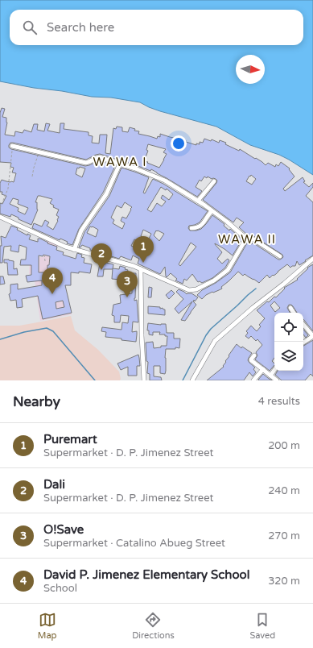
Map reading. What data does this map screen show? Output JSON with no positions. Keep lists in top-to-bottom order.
{
  "districts": ["WAWA I", "WAWA II"],
  "north": "right",
  "page": {
    "search": "Search here",
    "pins": [
      "1",
      "2",
      "4",
      "3"
    ],
    "heading": ["Nearby", "4 results"],
    "list": [
      {
        "mark": "1",
        "name": "Puremart",
        "note": "Supermarket · D. P. Jimenez Street",
        "value": "200 m"
      },
      {
        "mark": "2",
        "name": "Dali",
        "note": "Supermarket · D. P. Jimenez Street",
        "value": "240 m"
      },
      {
        "mark": "3",
        "name": "O!Save",
        "note": "Supermarket · Catalino Abueg Street",
        "value": "270 m"
      },
      {
        "mark": "4",
        "name": "David P. Jimenez Elementary School",
        "note": "School",
        "value": "320 m"
      }
    ],
    "nav": ["Map", "Directions", "Saved"]
  }
}
